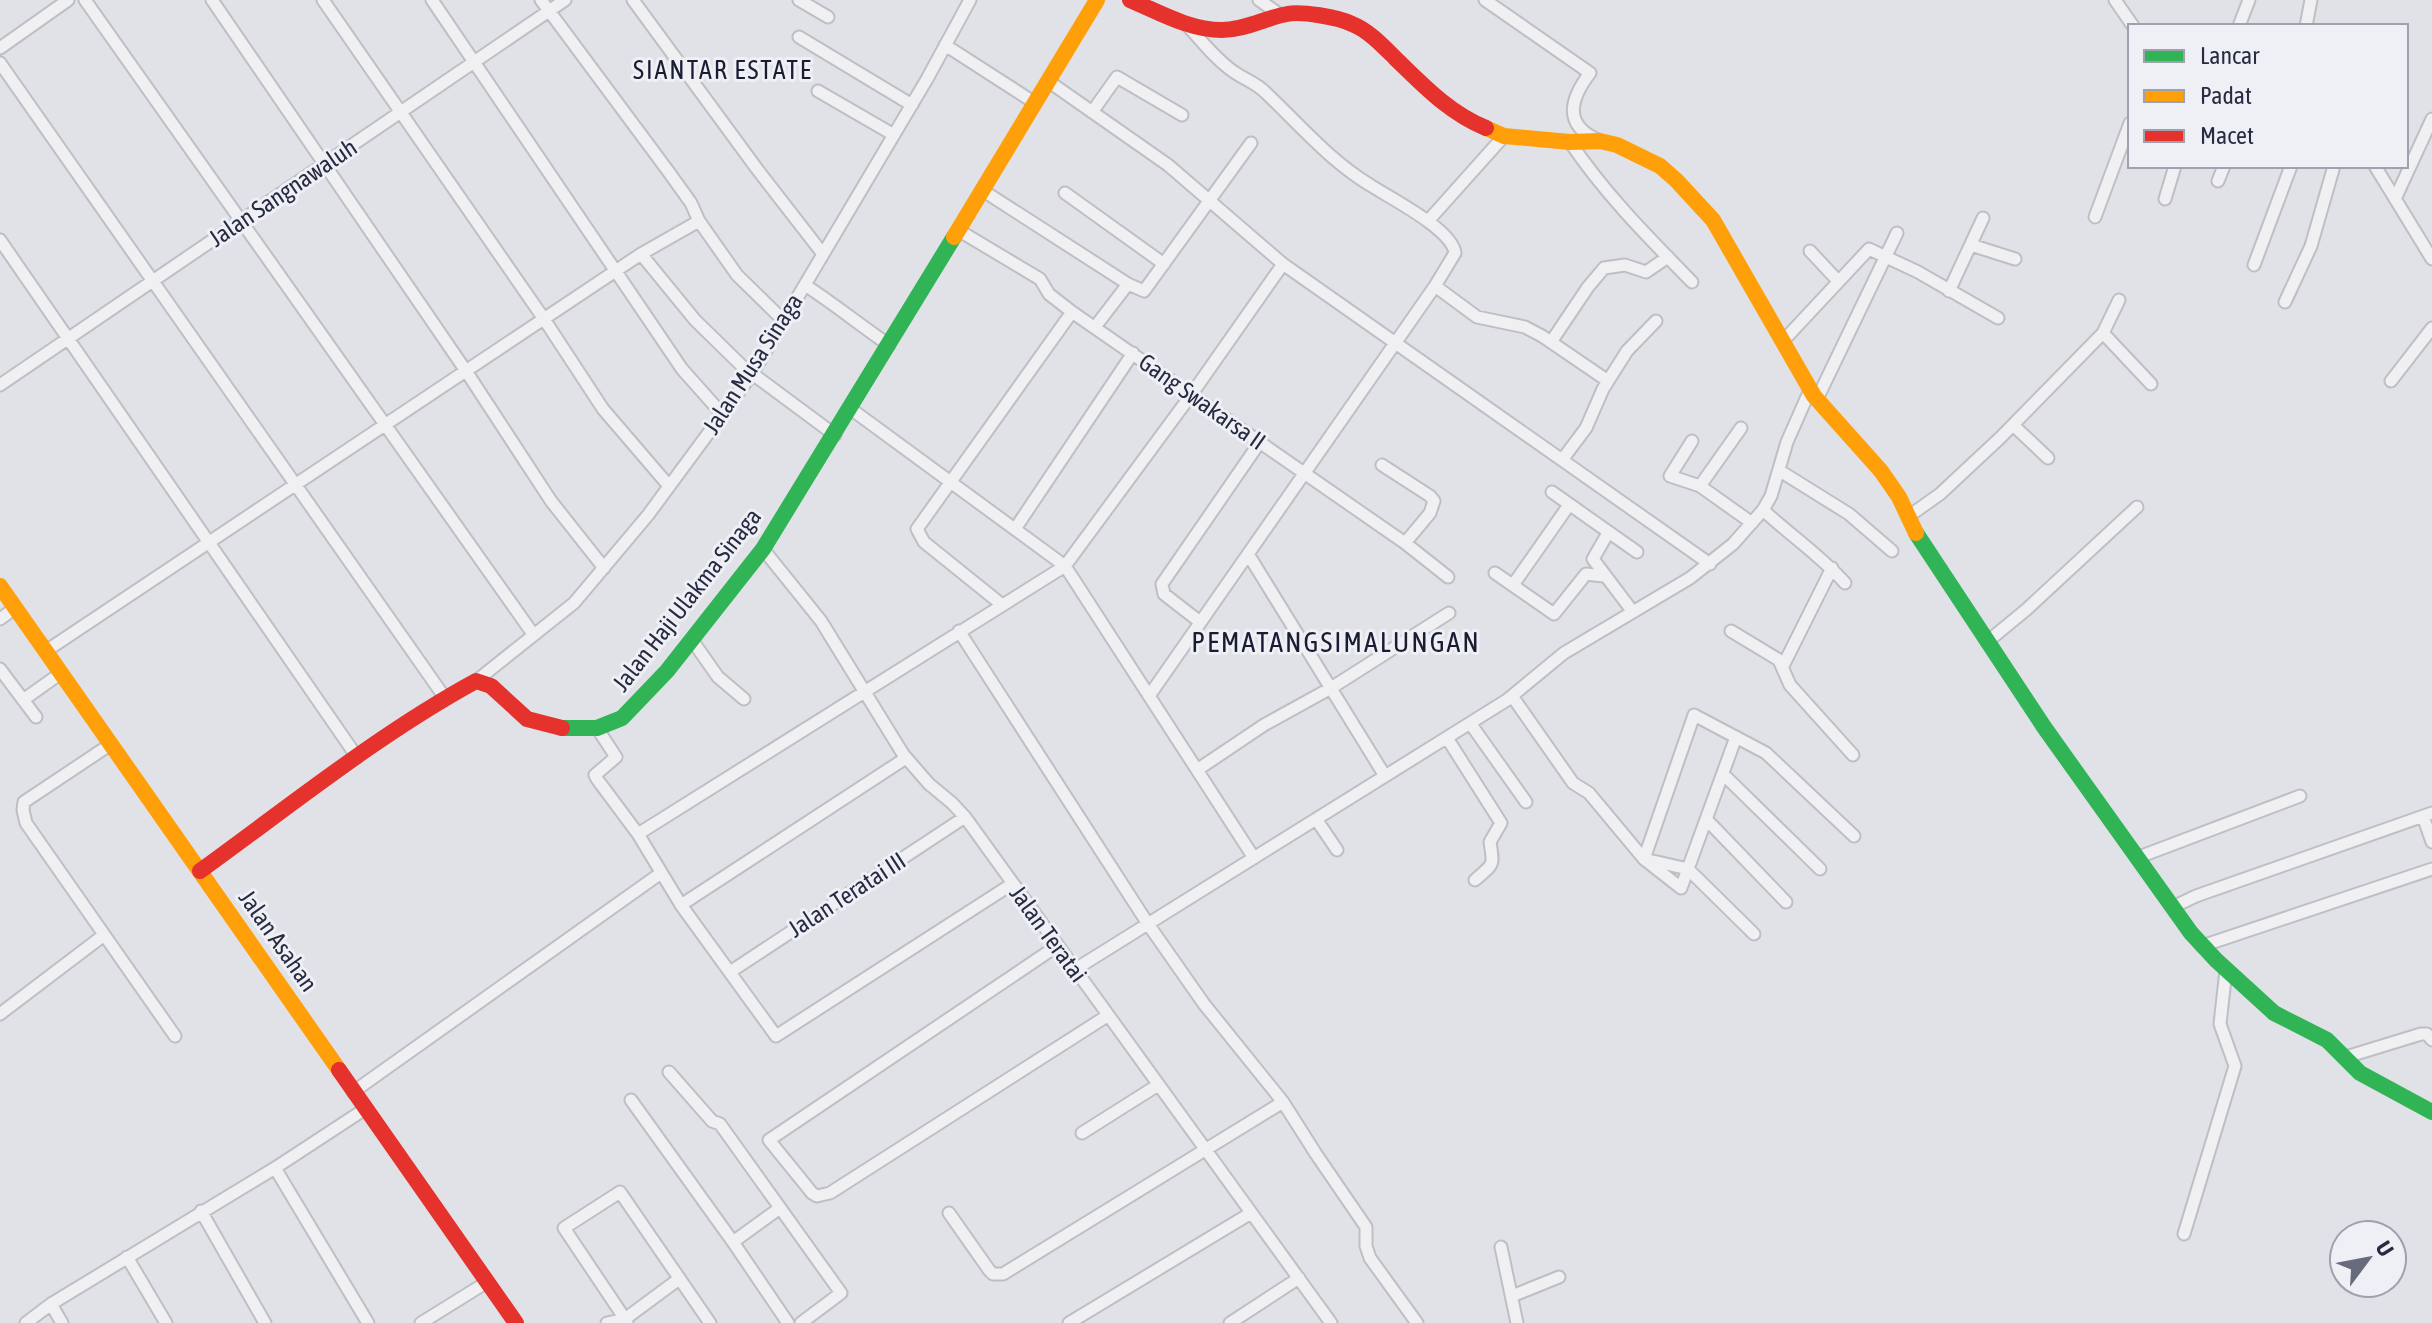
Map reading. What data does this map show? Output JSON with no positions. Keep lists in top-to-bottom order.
{
  "streets": {
    "main road": ["Jalan Haji Ulakma Sinaga", "Jalan Asahan"],
    "street": [
      "Jalan Sangnawaluh",
      "Jalan Musa Sinaga",
      "Gang Swakarsa II",
      "Jalan Teratai III",
      "Jalan Teratai"
    ]
  },
  "crossings": [
    ["Gang Swakarsa II", "Jalan Haji Ulakma Sinaga"],
    ["Jalan Haji Ulakma Sinaga", "Jalan Teratai"],
    ["Jalan Teratai III", "Jalan Teratai"]
  ],
  "districts": ["SIANTAR ESTATE", "PEMATANGSIMALUNGAN"],
  "legend": ["Lancar", "Padat", "Macet"],
  "north": "top right"
}
